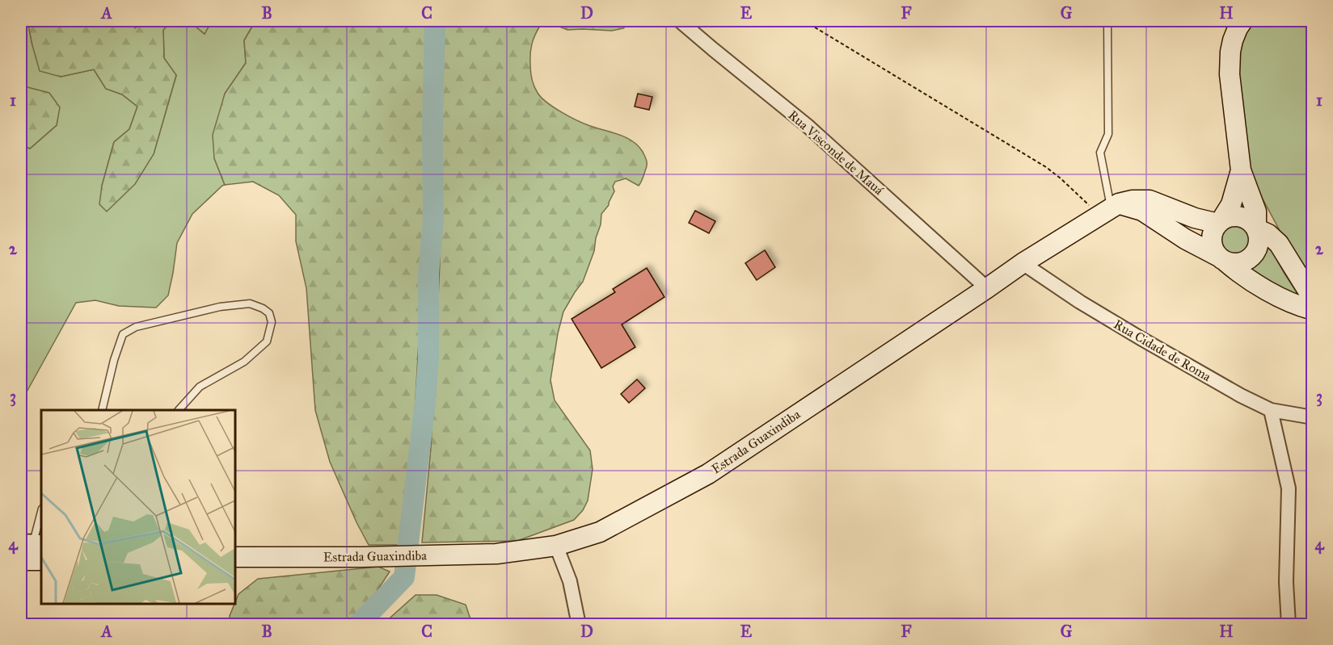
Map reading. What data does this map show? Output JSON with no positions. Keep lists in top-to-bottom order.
{
  "streets": {
    "street": ["Rua Visconde de Mauá", "Rua Cidade de Roma", "Estrada Guaxindiba"]
  },
  "crossings": [
    ["Rua Visconde de Mauá", "Estrada Guaxindiba"],
    ["Rua Cidade de Roma", "Estrada Guaxindiba"]
  ],
  "grid": {
    "columns": [
      "A",
      "B",
      "C",
      "D",
      "E",
      "F",
      "G",
      "H"
    ],
    "rows": [
      "1",
      "2",
      "3",
      "4"
    ]
  }
}
